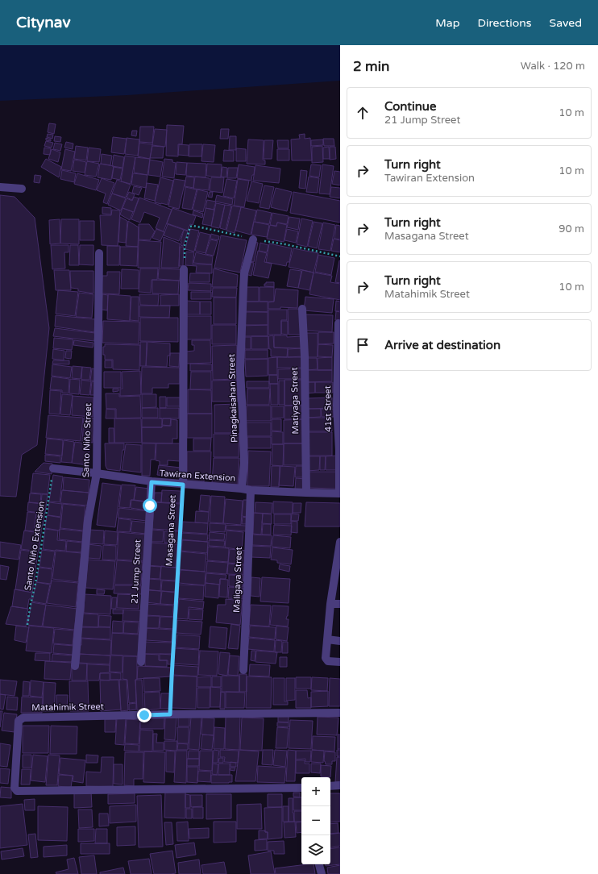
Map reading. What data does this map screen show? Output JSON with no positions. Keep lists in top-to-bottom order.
{
  "streets": {
    "street": [
      "Pinagkaisahan Street",
      "Matiyaga Street",
      "41st Street",
      "Santo Niño Street",
      "Tawiran Extension",
      "Masagana Street",
      "21 Jump Street",
      "Maligaya Street",
      "Matahimik Street"
    ],
    "path": ["Santo Niño Extension"]
  },
  "crossings": [
    ["Pinagkaisahan Street", "Tawiran Extension"],
    ["Matiyaga Street", "Tawiran Extension"],
    ["41st Street", "Tawiran Extension"],
    ["Santo Niño Street", "Tawiran Extension"],
    ["Tawiran Extension", "Masagana Street"],
    ["Tawiran Extension", "Santo Niño Extension"],
    ["Tawiran Extension", "21 Jump Street"],
    ["Tawiran Extension", "Maligaya Street"],
    ["Masagana Street", "Matahimik Street"]
  ],
  "page": {
    "header": "Citynav",
    "nav": ["Map", "Directions", "Saved"],
    "heading": ["2 min", "Walk · 120 m"],
    "list": [
      ["Continue", "21 Jump Street", "10 m"],
      ["Turn right", "Tawiran Extension", "10 m"],
      ["Turn right", "Masagana Street", "90 m"],
      ["Turn right", "Matahimik Street", "10 m"],
      "Arrive at destination"
    ],
    "map_buttons": ["+", "−"]
  }
}
